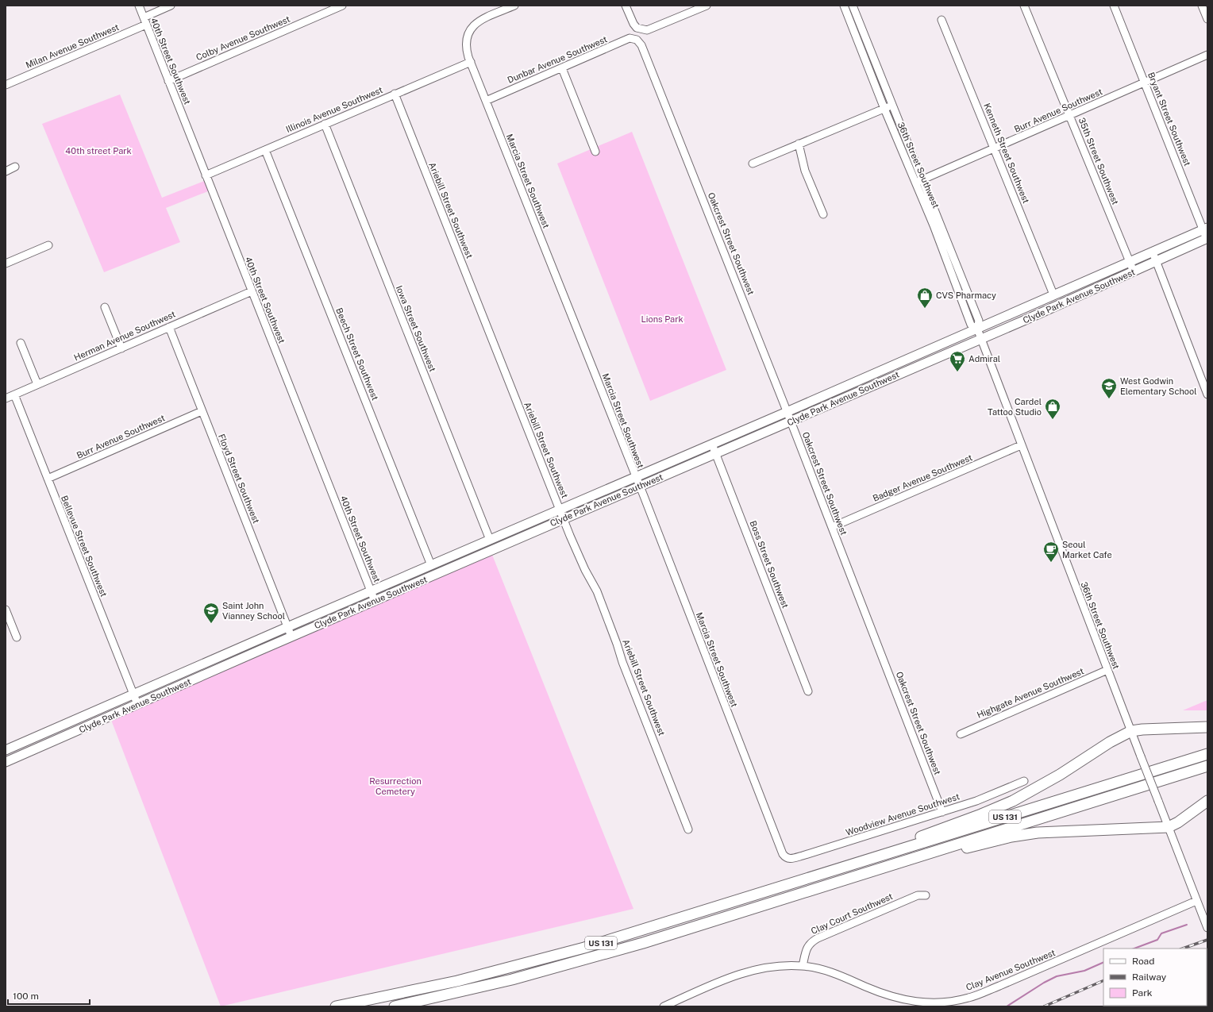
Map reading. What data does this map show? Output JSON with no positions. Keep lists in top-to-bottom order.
{
  "streets": {
    "highway": ["US 131"],
    "main road": ["Clyde Park Avenue Southwest"],
    "street": [
      "Colby Avenue Southwest",
      "Milan Avenue Southwest",
      "Dunbar Avenue Southwest",
      "40th Street Southwest",
      "Illinois Avenue Southwest",
      "Burr Avenue Southwest",
      "Bryant Street Southwest",
      "Kenneth Street Southwest",
      "35th Street Southwest",
      "36th Street Southwest",
      "Marcia Street Southwest",
      "Ariebill Street Southwest",
      "Oakcrest Street Southwest",
      "Iowa Street Southwest",
      "Herman Avenue Southwest",
      "Beech Street Southwest",
      "Badger Avenue Southwest",
      "Floyd Street Southwest",
      "Bellevue Street Southwest",
      "Boss Street Southwest",
      "Highgate Avenue Southwest",
      "Woodview Avenue Southwest",
      "Clay Court Southwest",
      "Clay Avenue Southwest"
    ]
  },
  "crossings": [
    ["Colby Avenue Southwest", "40th Street Southwest"],
    ["Milan Avenue Southwest", "40th Street Southwest"],
    ["Dunbar Avenue Southwest", "Marcia Street Southwest"],
    ["Dunbar Avenue Southwest", "Oakcrest Street Southwest"],
    ["40th Street Southwest", "Illinois Avenue Southwest"],
    ["40th Street Southwest", "Clyde Park Avenue Southwest"],
    ["40th Street Southwest", "Herman Avenue Southwest"],
    ["Illinois Avenue Southwest", "Marcia Street Southwest"],
    ["Illinois Avenue Southwest", "Ariebill Street Southwest"],
    ["Illinois Avenue Southwest", "Iowa Street Southwest"],
    ["Illinois Avenue Southwest", "Beech Street Southwest"],
    ["Burr Avenue Southwest", "Bryant Street Southwest"],
    ["Burr Avenue Southwest", "Kenneth Street Southwest"],
    ["Burr Avenue Southwest", "35th Street Southwest"],
    ["Burr Avenue Southwest", "36th Street Southwest"],
    ["Burr Avenue Southwest", "Floyd Street Southwest"],
    ["Burr Avenue Southwest", "Bellevue Street Southwest"],
    ["Bryant Street Southwest", "Clyde Park Avenue Southwest"],
    ["Kenneth Street Southwest", "Clyde Park Avenue Southwest"],
    ["35th Street Southwest", "Clyde Park Avenue Southwest"],
    ["36th Street Southwest", "Clyde Park Avenue Southwest"],
    ["36th Street Southwest", "Badger Avenue Southwest"],
    ["36th Street Southwest", "Highgate Avenue Southwest"],
    ["36th Street Southwest", "Clay Avenue Southwest"],
    ["Marcia Street Southwest", "Clyde Park Avenue Southwest"],
    ["Marcia Street Southwest", "Woodview Avenue Southwest"],
    ["Ariebill Street Southwest", "Clyde Park Avenue Southwest"],
    ["Oakcrest Street Southwest", "Clyde Park Avenue Southwest"],
    ["Oakcrest Street Southwest", "Badger Avenue Southwest"],
    ["Oakcrest Street Southwest", "Woodview Avenue Southwest"],
    ["Clyde Park Avenue Southwest", "Iowa Street Southwest"],
    ["Clyde Park Avenue Southwest", "Beech Street Southwest"],
    ["Clyde Park Avenue Southwest", "Floyd Street Southwest"],
    ["Clyde Park Avenue Southwest", "Bellevue Street Southwest"],
    ["Clyde Park Avenue Southwest", "Boss Street Southwest"],
    ["Herman Avenue Southwest", "Floyd Street Southwest"],
    ["Herman Avenue Southwest", "Bellevue Street Southwest"],
    ["Clay Court Southwest", "Clay Avenue Southwest"]
  ],
  "parks": ["40th street Park", "Lions Park", "Resurrection Cemetery"],
  "places": {
    "shop": ["CVS Pharmacy", "Cardel Tattoo Studio"],
    "supermarket": ["Admiral"],
    "school or university": ["West Godwin Elementary School", "Saint John Vianney School"],
    "cafe": ["Seoul Market Cafe"]
  },
  "legend": ["Road", "Railway", "Park"],
  "scale_bar": "100 m"
}
